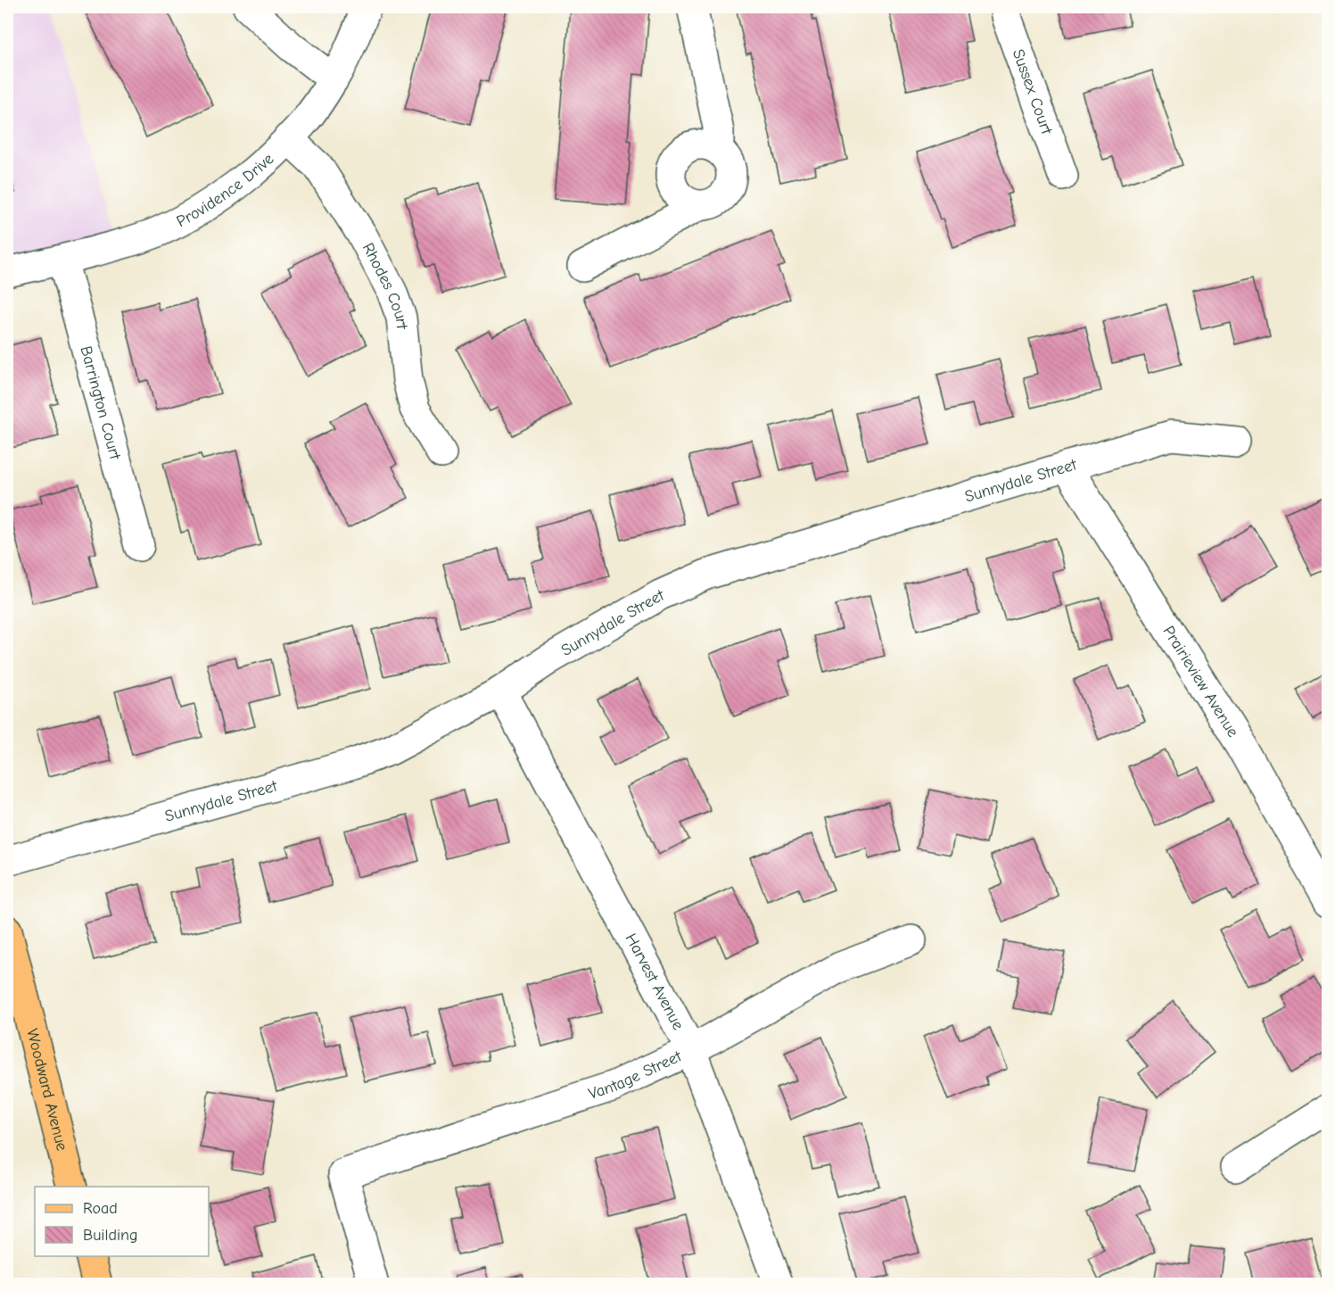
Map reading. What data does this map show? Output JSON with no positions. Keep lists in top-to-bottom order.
{
  "streets": {
    "main road": ["Woodward Avenue"],
    "street": [
      "Sussex Court",
      "Providence Drive",
      "Rhodes Court",
      "Barrington Court",
      "Sunnydale Street",
      "Prairieview Avenue",
      "Harvest Avenue",
      "Vantage Street"
    ]
  },
  "crossings": [
    ["Providence Drive", "Rhodes Court"],
    ["Providence Drive", "Barrington Court"],
    ["Sunnydale Street", "Prairieview Avenue"],
    ["Sunnydale Street", "Harvest Avenue"],
    ["Harvest Avenue", "Vantage Street"]
  ],
  "legend": ["Road", "Building"]
}
